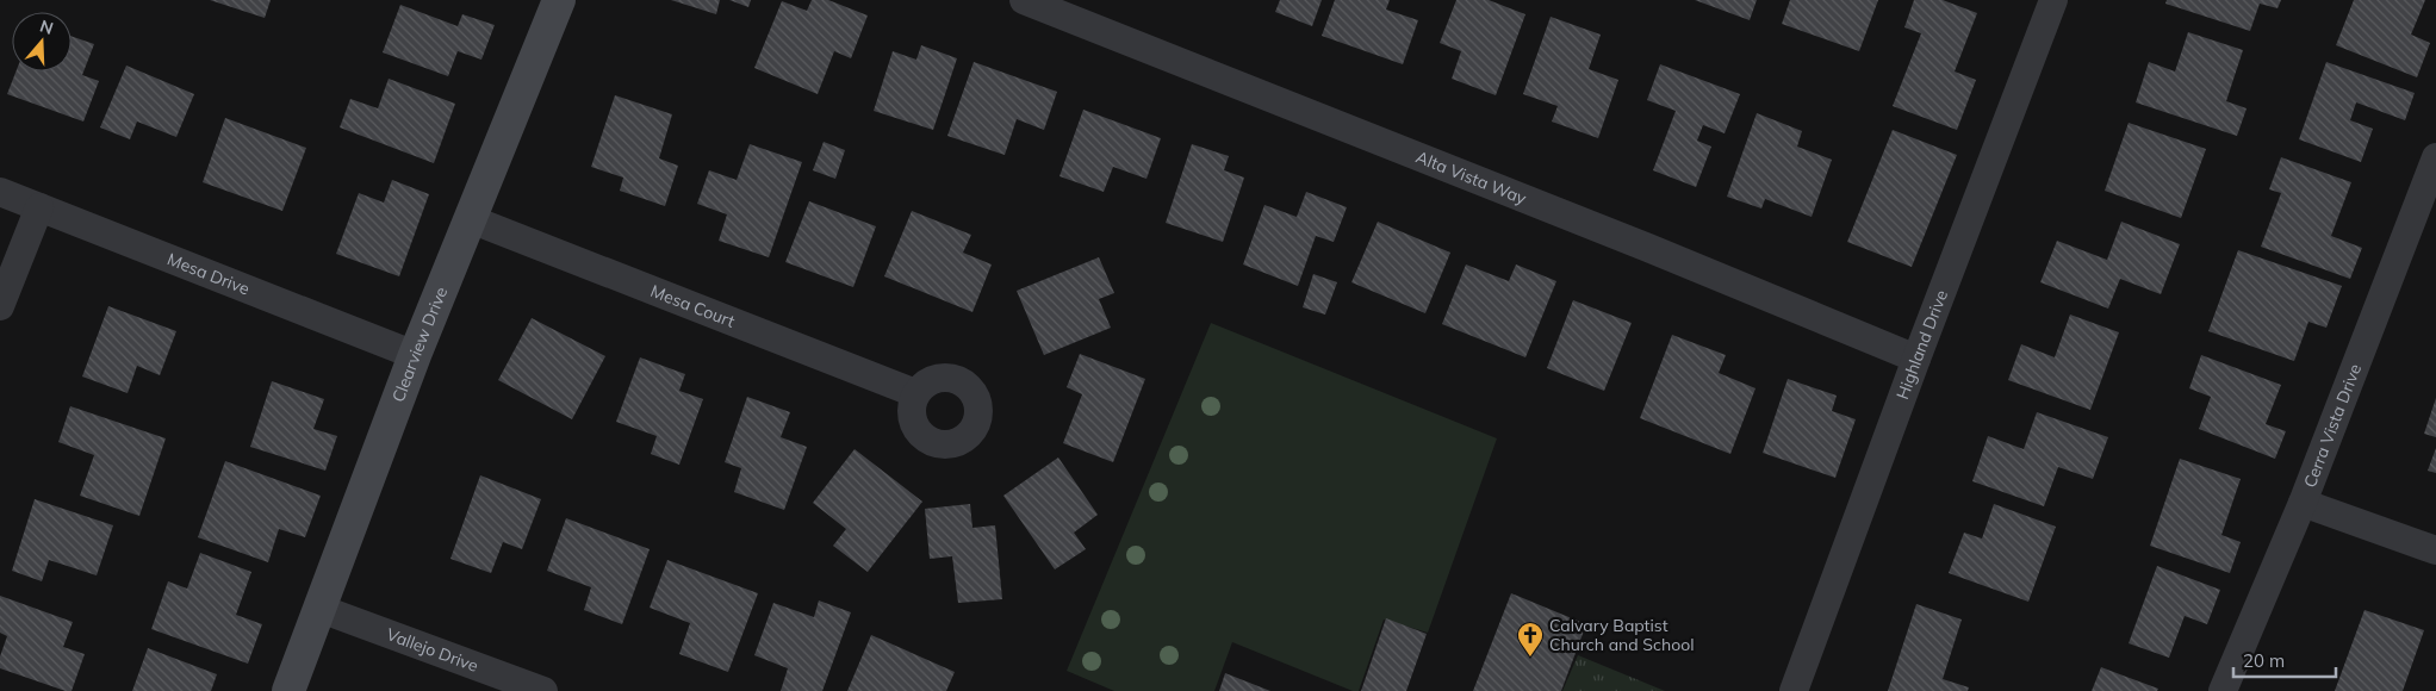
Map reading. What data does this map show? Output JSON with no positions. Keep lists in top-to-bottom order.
{
  "streets": {
    "street": [
      "Alta Vista Way",
      "Mesa Drive",
      "Mesa Court",
      "Clearview Drive",
      "Highland Drive",
      "Cerra Vista Drive",
      "Vallejo Drive"
    ]
  },
  "crossings": [
    ["Alta Vista Way", "Highland Drive"],
    ["Mesa Drive", "Clearview Drive"],
    ["Mesa Court", "Clearview Drive"],
    ["Clearview Drive", "Vallejo Drive"]
  ],
  "places": {
    "church": ["Calvary Baptist Church and School"]
  },
  "scale_bar": "20 m",
  "north": "top"
}
